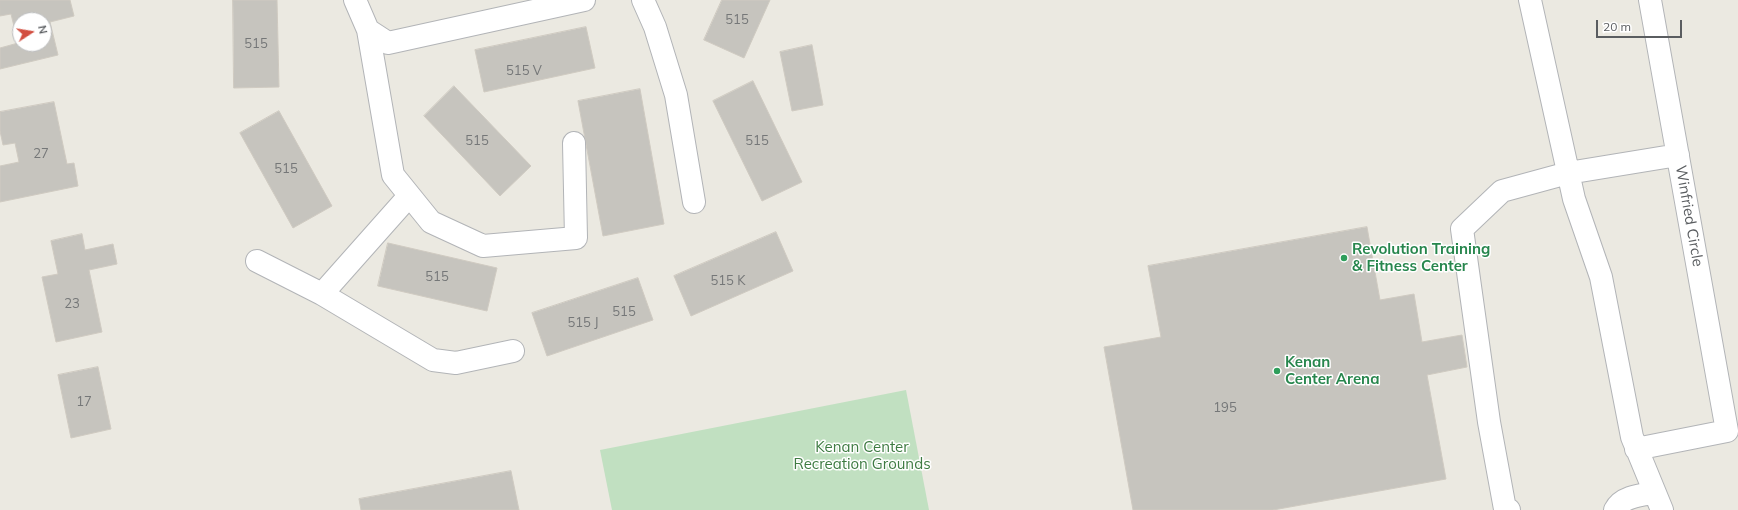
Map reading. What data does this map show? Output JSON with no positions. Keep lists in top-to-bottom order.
{
  "streets": {
    "lane": ["Winfried Circle"]
  },
  "parks": ["Kenan Center Recreation Grounds"],
  "places": ["Revolution Training & Fitness Center", "Kenan Center Arena"],
  "house_numbers": [
    "515",
    "515",
    "515 V",
    "515",
    "515",
    "27",
    "515",
    "515",
    "515 K",
    "23",
    "515",
    "515 J",
    "17",
    "195"
  ],
  "scale_bar": "20 m",
  "north": "right"
}
